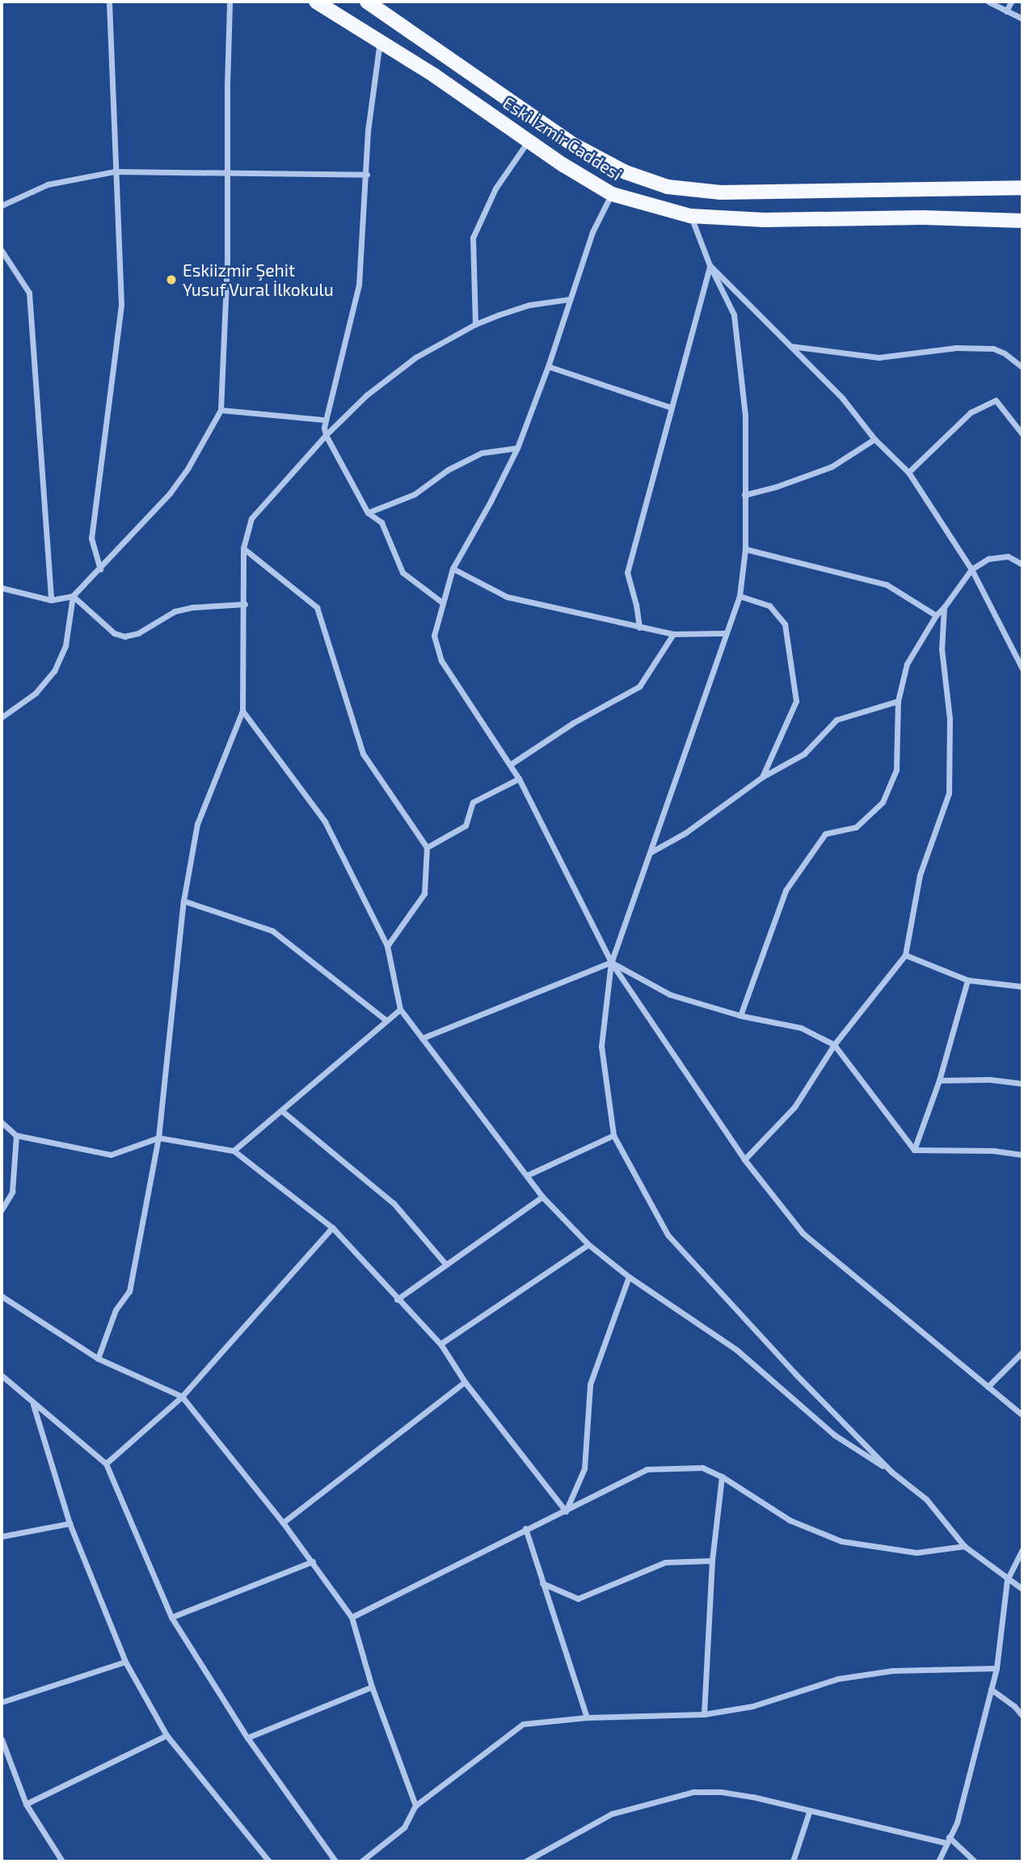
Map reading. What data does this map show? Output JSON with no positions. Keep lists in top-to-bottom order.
{
  "streets": {
    "main road": ["Eski İzmir Caddesi"]
  },
  "places": ["Eskiizmir Şehit Yusuf Vural İlkokulu"]
}
